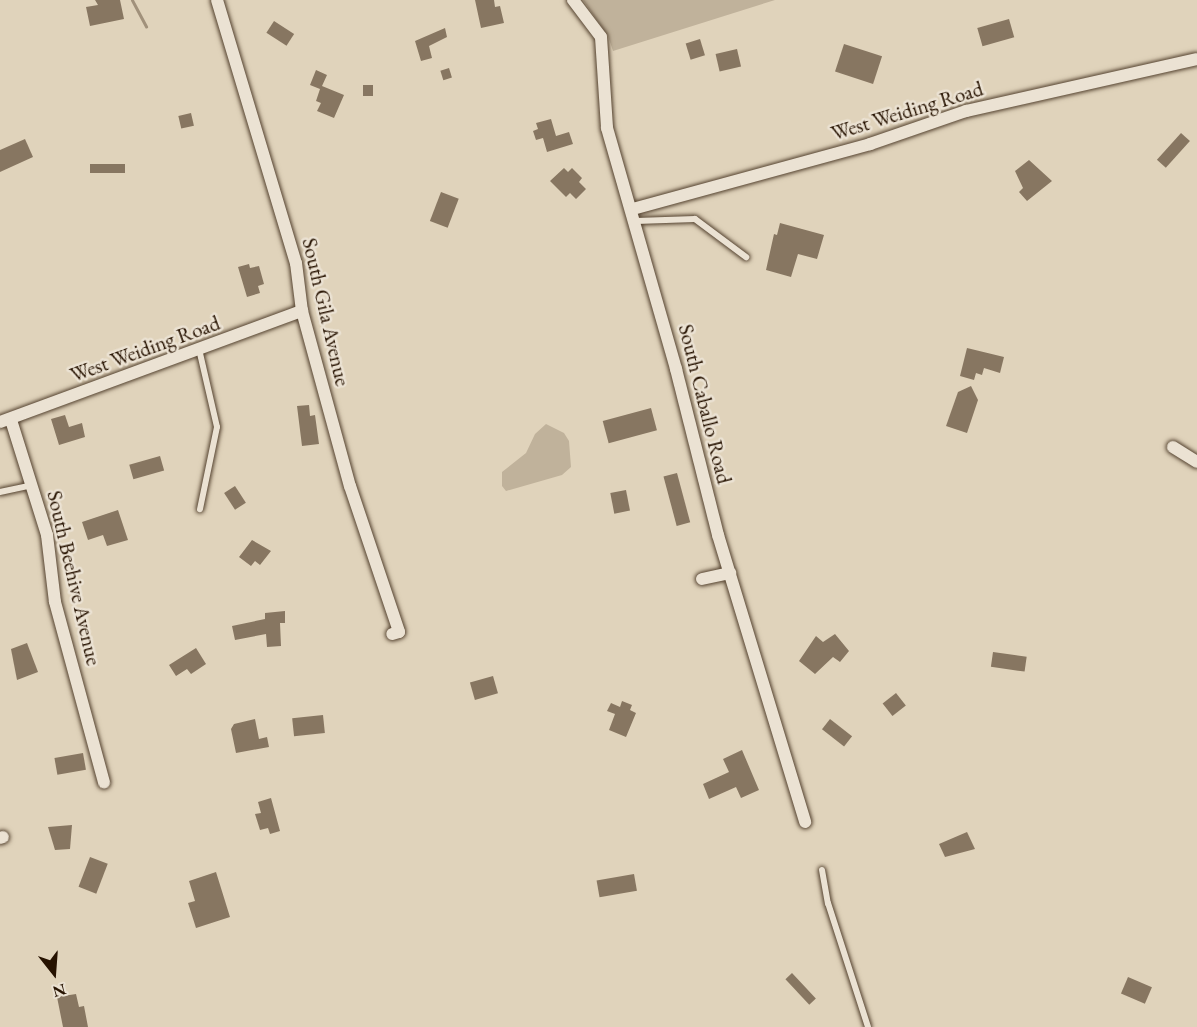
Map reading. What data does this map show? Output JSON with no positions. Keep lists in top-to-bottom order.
{
  "streets": {
    "street": [
      "West Weiding Road",
      "South Gila Avenue",
      "South Caballo Road",
      "South Beehive Avenue"
    ]
  },
  "crossings": [
    ["West Weiding Road", "South Gila Avenue"],
    ["West Weiding Road", "South Caballo Road"],
    ["West Weiding Road", "South Beehive Avenue"]
  ],
  "north": "bottom"
}
